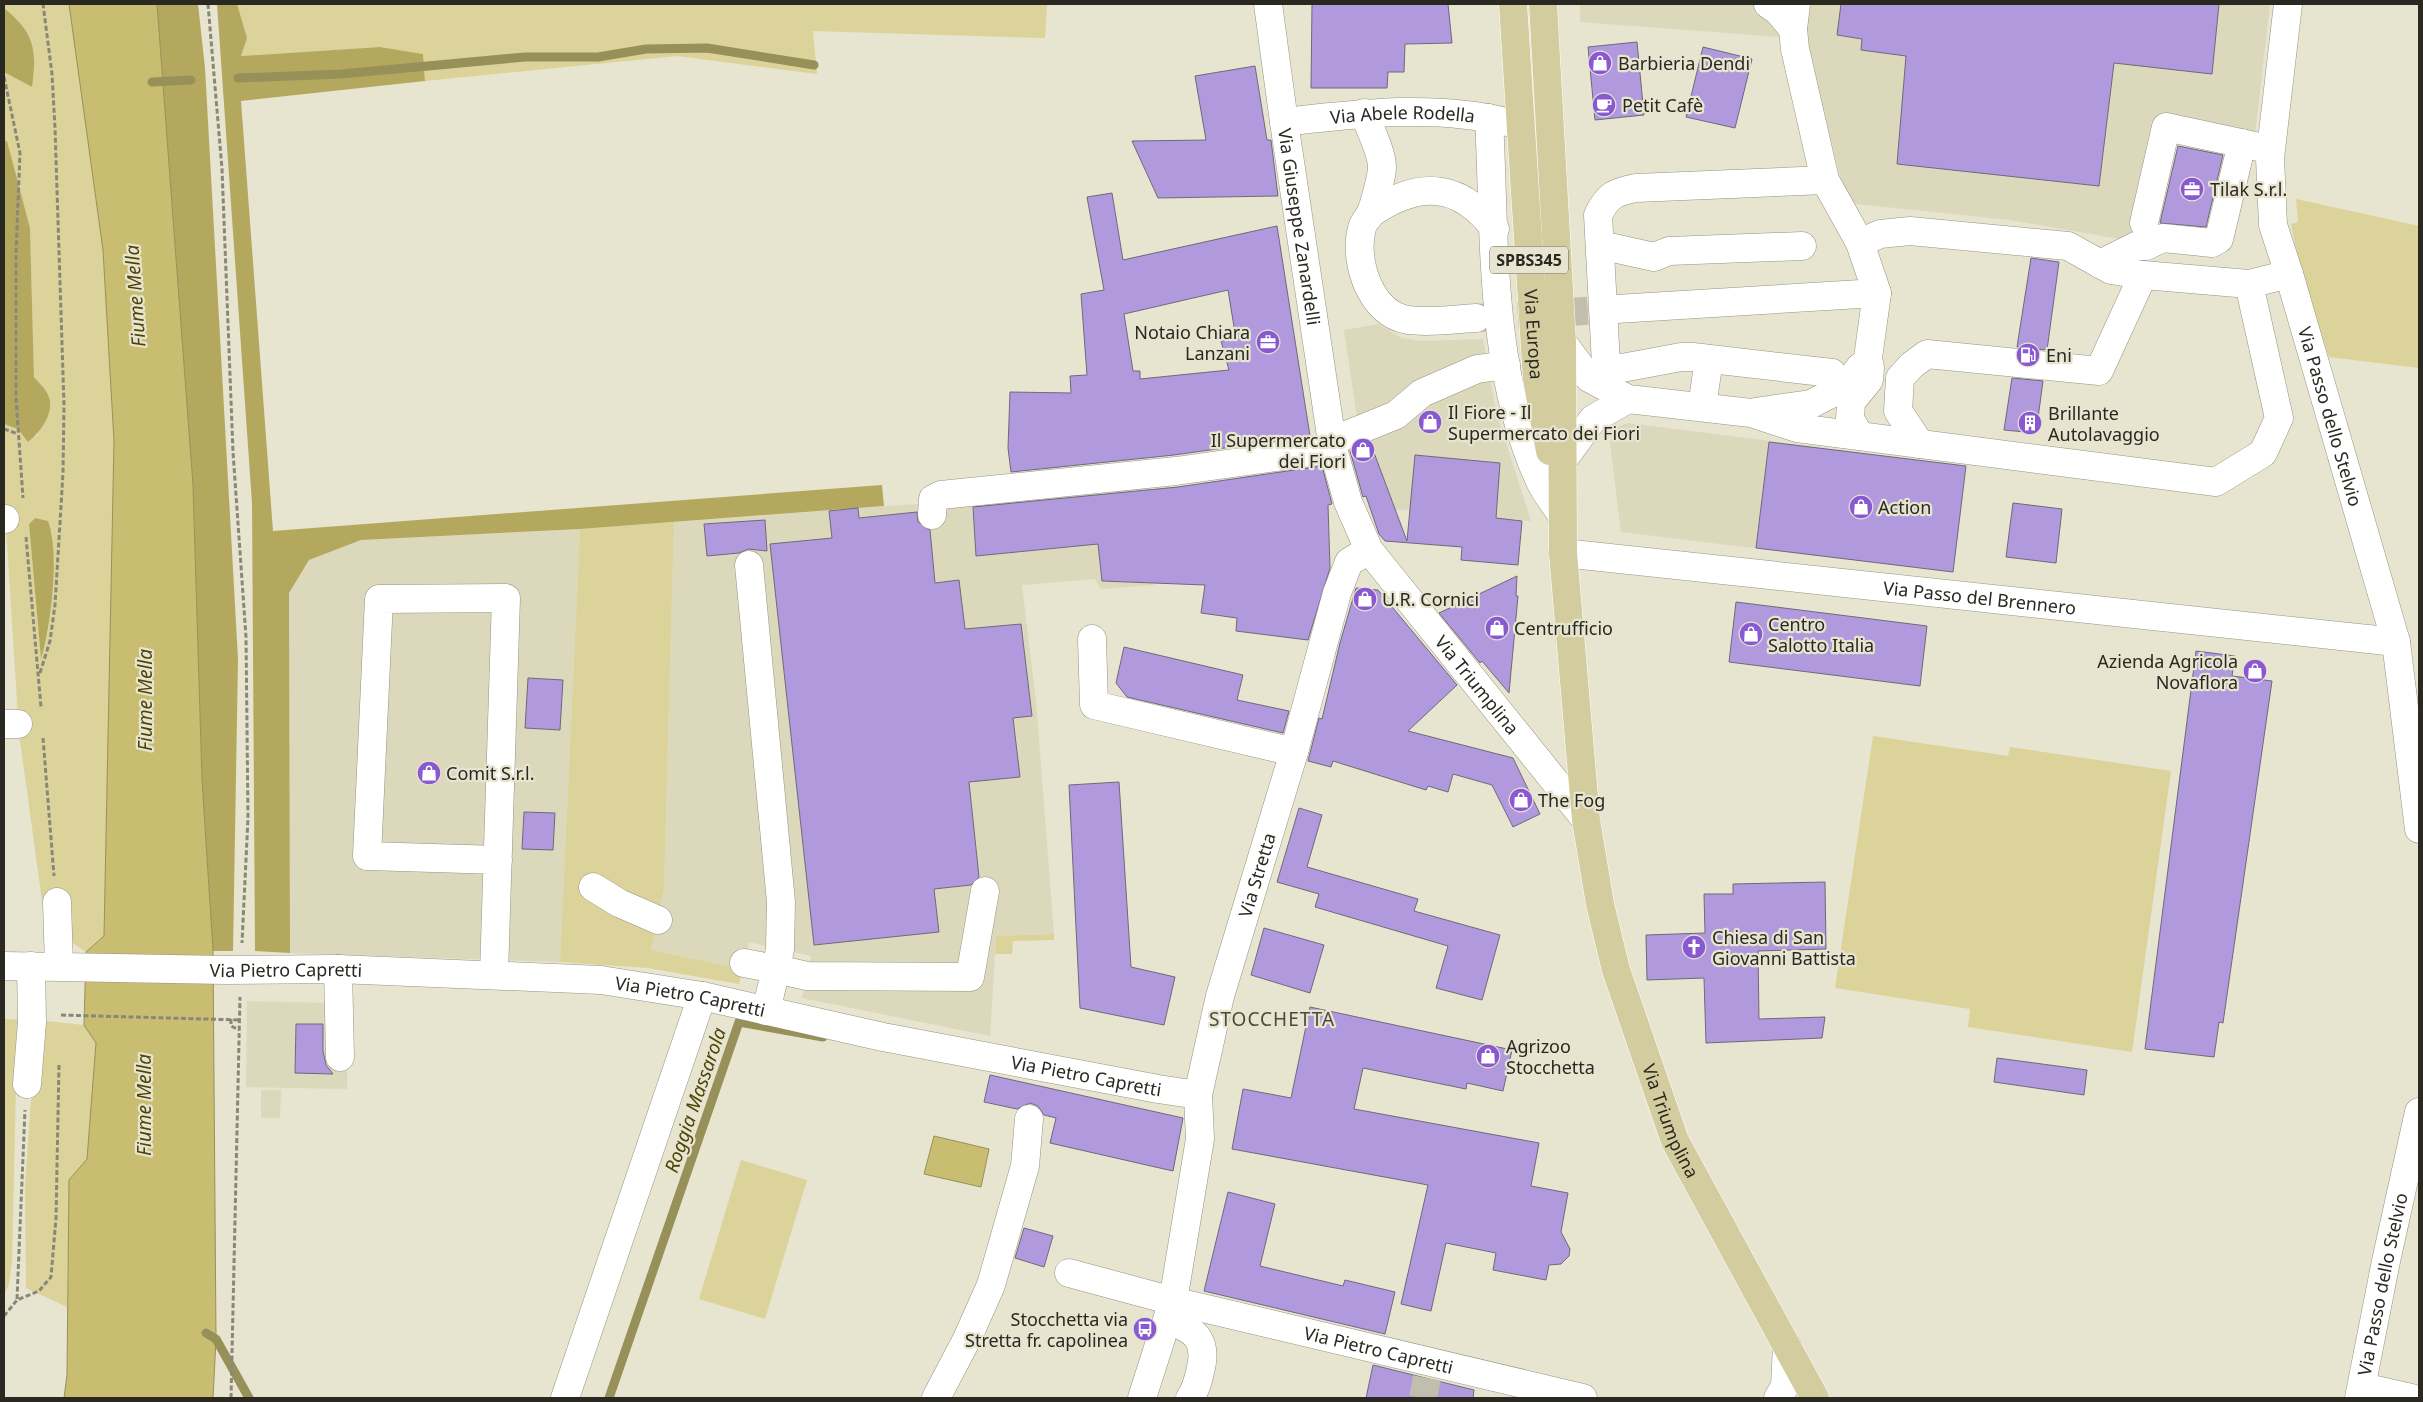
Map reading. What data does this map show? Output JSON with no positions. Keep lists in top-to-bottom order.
{
  "streets": {
    "main road": ["SPBS345", "Via Europa", "Via Triumplina"],
    "street": [
      "Via Abele Rodella",
      "Via Giuseppe Zanardelli",
      "Via Passo dello Stelvio",
      "Via Passo del Brennero",
      "Via Stretta",
      "Via Pietro Capretti"
    ]
  },
  "crossings": [
    ["Via Abele Rodella", "Via Giuseppe Zanardelli"],
    ["Via Abele Rodella", "Via Europa"],
    ["Via Europa", "Via Passo del Brennero"],
    ["Via Europa", "Via Triumplina"],
    ["Via Passo dello Stelvio", "Via Passo del Brennero"],
    ["Via Passo del Brennero", "Via Triumplina"],
    ["Via Triumplina", "Via Stretta"],
    ["Via Stretta", "Via Pietro Capretti"]
  ],
  "districts": ["STOCCHETTA"],
  "water": ["Fiume Mella", "Roggia Massarola"],
  "places": {
    "shop": [
      "Barbieria Dendi",
      "Il Fiore - Il Supermercato dei Fiori",
      "Il Supermercato dei Fiori",
      "Action",
      "U.R. Cornici",
      "Centrufficio",
      "Centro Salotto Italia",
      "Azienda Agricola Novaflora",
      "Comit S.r.l.",
      "The Fog",
      "Agrizoo Stocchetta"
    ],
    "cafe": ["Petit Cafè"],
    "office": ["Tilak S.r.l.", "Notaio Chiara Lanzani"],
    "fuel station": ["Eni"],
    "building": ["Brillante Autolavaggio"],
    "church": ["Chiesa di San Giovanni Battista"],
    "bus stop": ["Stocchetta via Stretta fr. capolinea"]
  }
}
